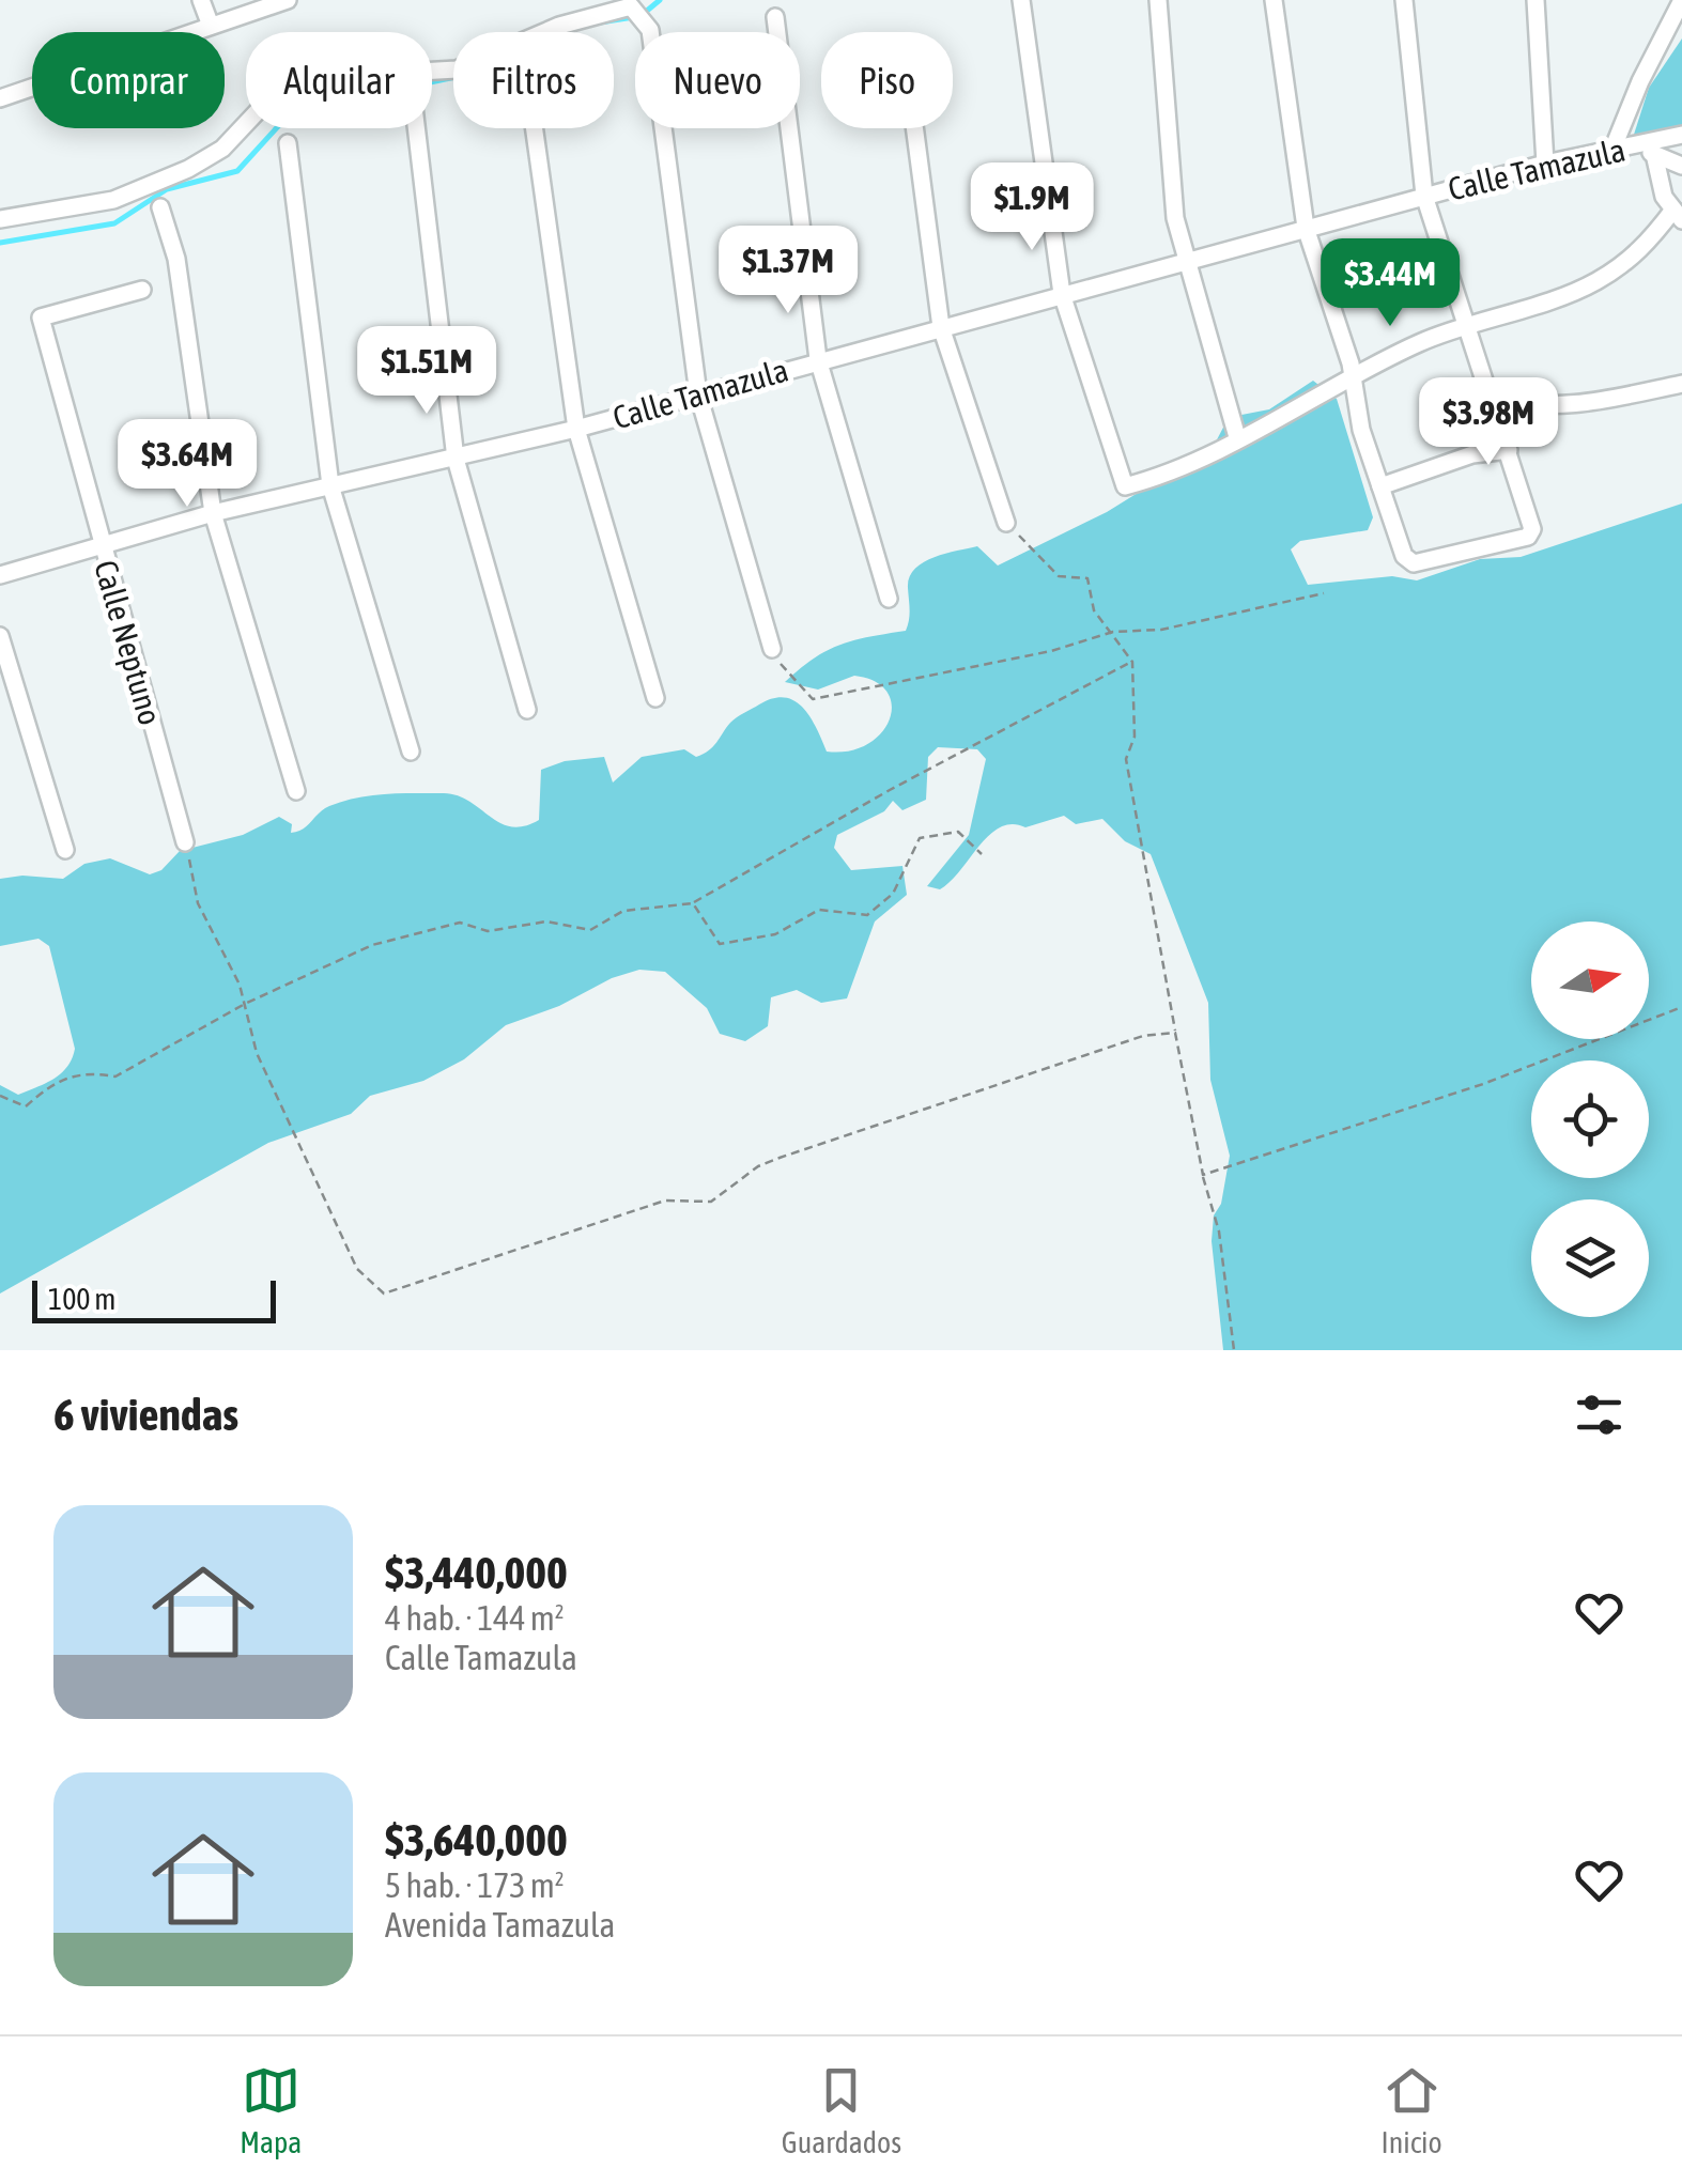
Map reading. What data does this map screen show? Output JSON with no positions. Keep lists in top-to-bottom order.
{
  "streets": {
    "street": ["Calle Tamazula", "Calle Neptuno"]
  },
  "crossings": [
    ["Calle Tamazula", "Calle Neptuno"]
  ],
  "scale_bar": "100 m",
  "north": "right",
  "page": {
    "chip": [
      "Comprar",
      "Alquilar",
      "Filtros",
      "Nuevo",
      "Piso"
    ],
    "price": [
      "$1.9M",
      "$1.37M",
      "$3.44M",
      "$1.51M",
      "$3.98M",
      "$3.64M"
    ],
    "scale": "100 m",
    "heading": "6 viviendas",
    "list": [
      {
        "name": "$3,440,000",
        "note": "4 hab. · 144 m² · Calle Tamazula"
      },
      {
        "name": "$3,640,000",
        "note": "5 hab. · 173 m² · Avenida Tamazula"
      }
    ],
    "tabs": ["Mapa", "Guardados", "Inicio"]
  }
}
